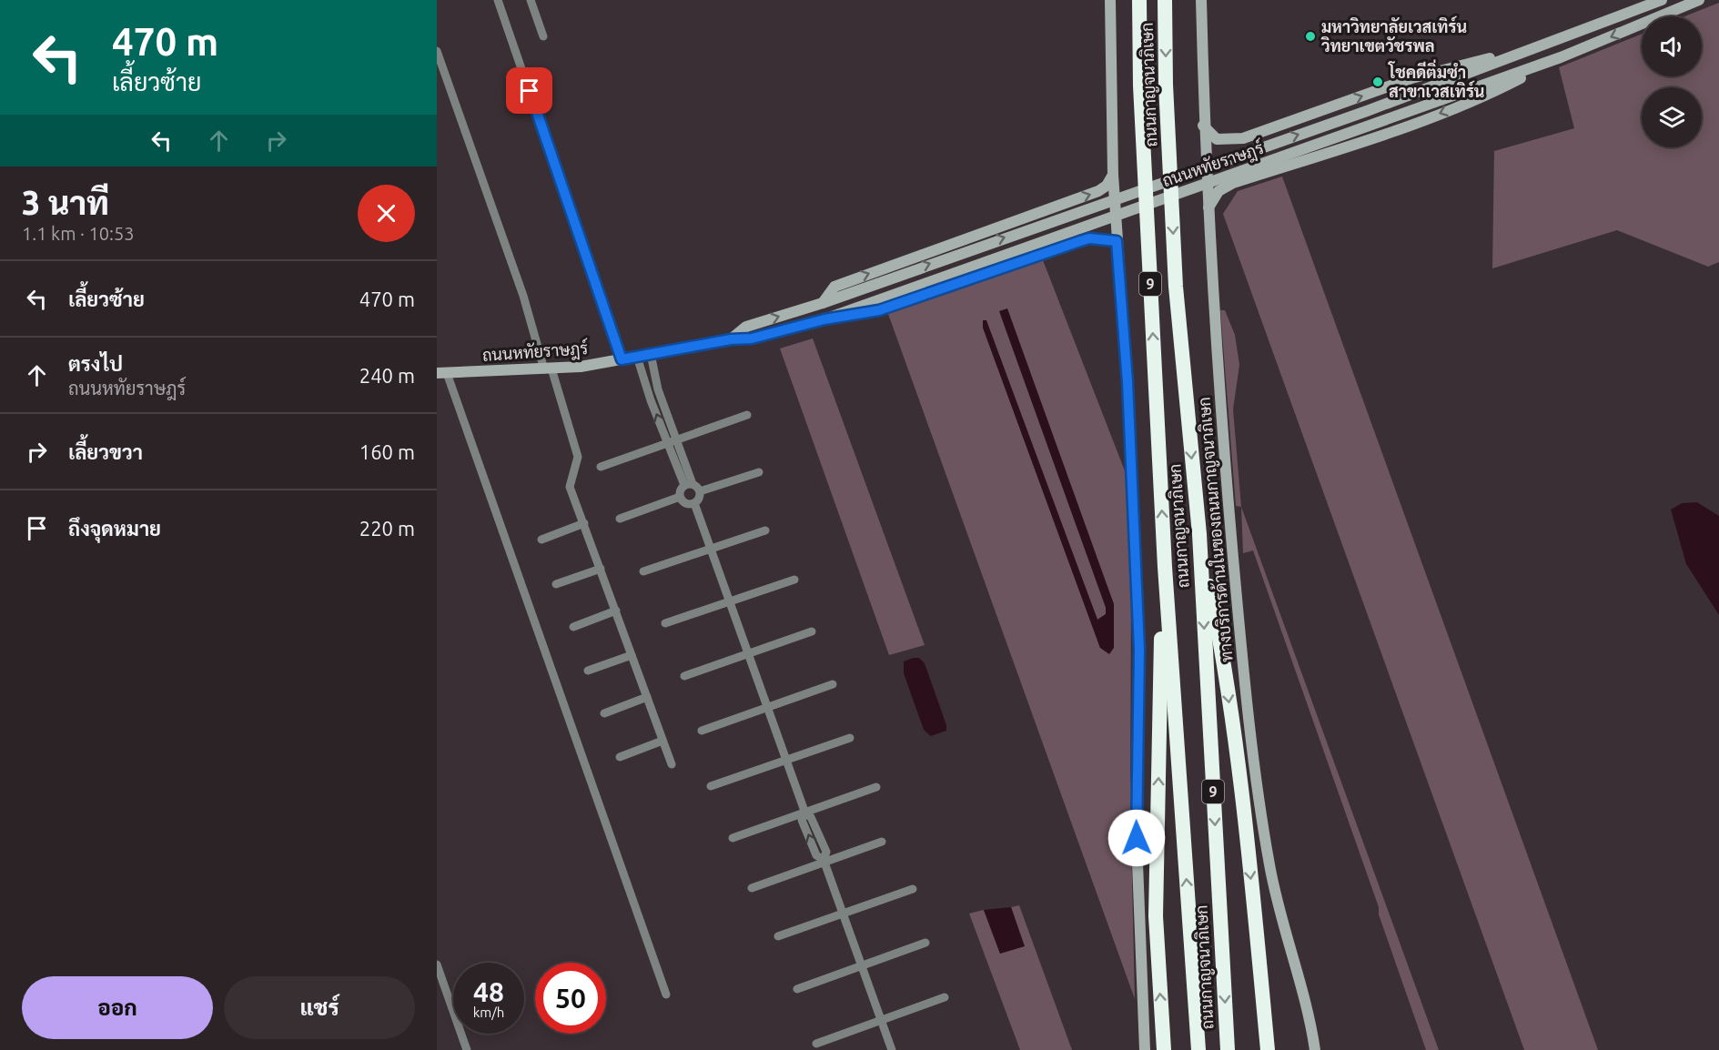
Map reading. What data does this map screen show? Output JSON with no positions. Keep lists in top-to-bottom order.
{
  "streets": {
    "highway": ["ถนนกาญจนาภิเษก", "9"],
    "main road": ["ถนนหทัยราษฎร์", "ทางบริการด้านในของถนนกาญจนาภิเษก"]
  },
  "places": ["มหาวิทยาลัยเวสเทิร์น วิทยาเขตวัชรพล", "โชคดีติ่มซำ สาขาเวสเทิร์น"],
  "page": {
    "turn": ["470 m", "เลี้ยวซ้าย"],
    "heading": ["3 นาที", "1.1 km · 10:53"],
    "list": [
      {
        "name": "เลี้ยวซ้าย",
        "value": "470 m"
      },
      {
        "name": "ตรงไป",
        "note": "ถนนหทัยราษฎร์",
        "value": "240 m"
      },
      {
        "name": "เลี้ยวขวา",
        "value": "160 m"
      },
      {
        "name": "ถึงจุดหมาย",
        "value": "220 m"
      }
    ],
    "speed": "48 km/h",
    "limit": "50",
    "buttons": ["ออก", "แชร์"]
  }
}
